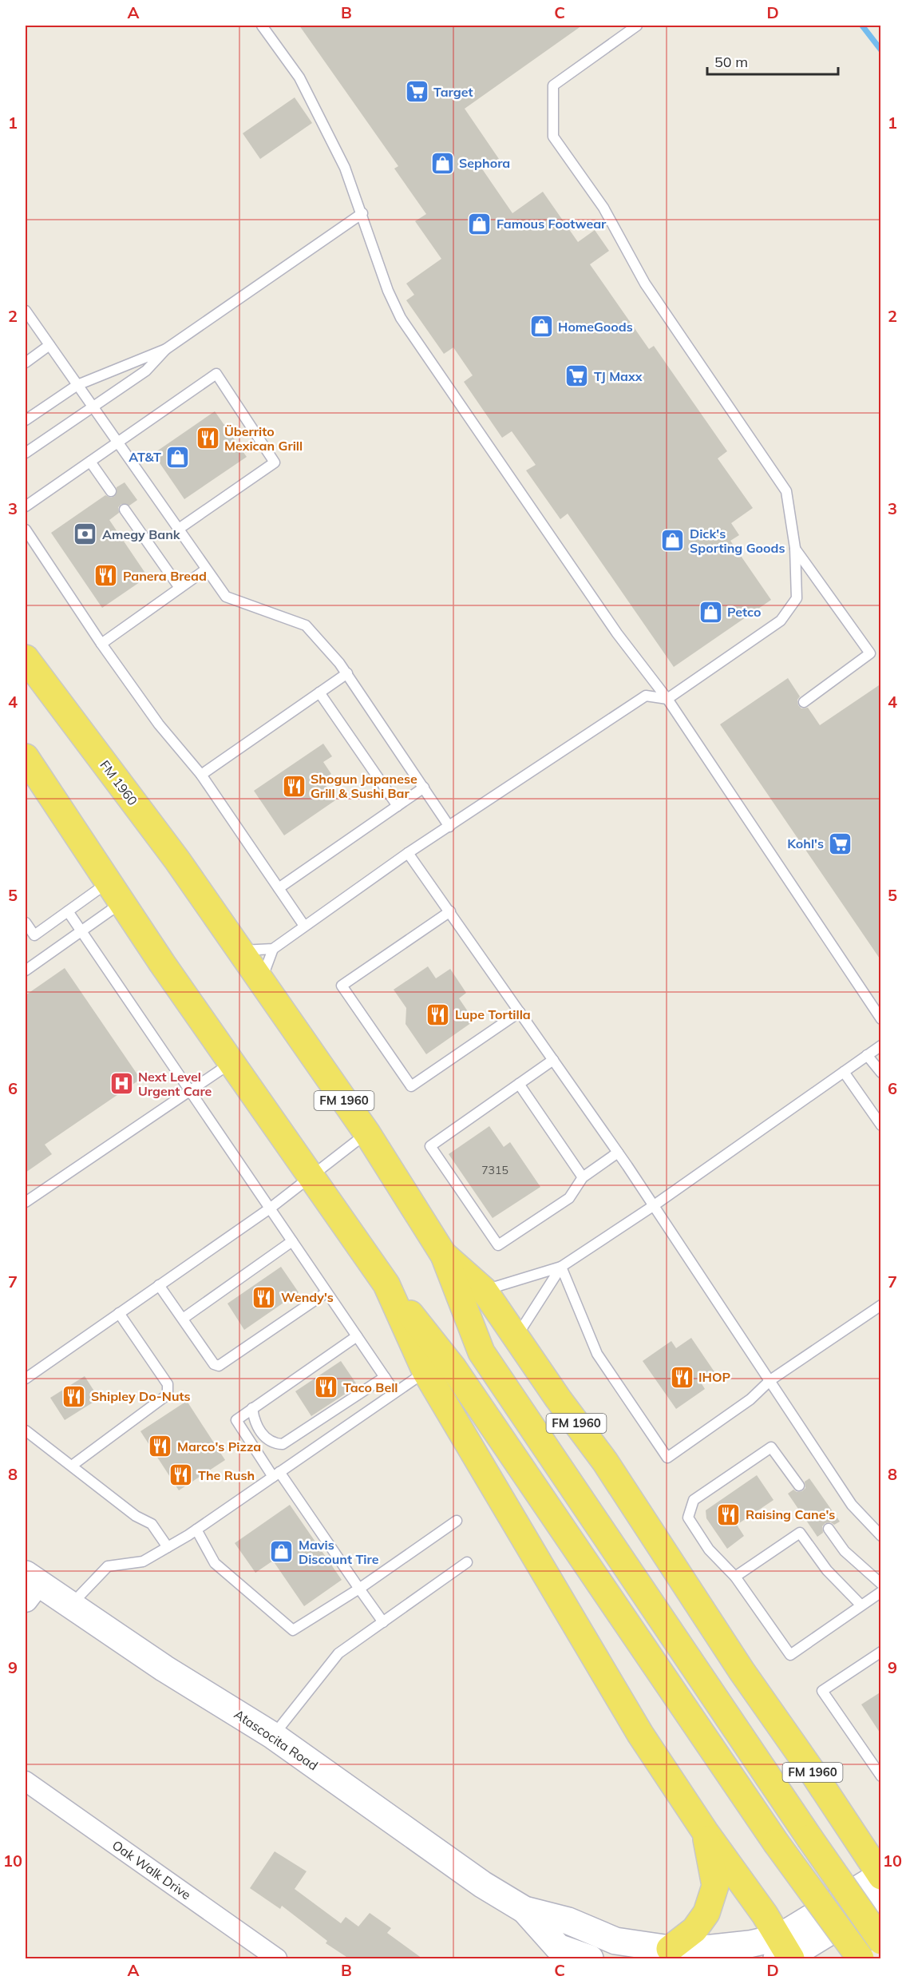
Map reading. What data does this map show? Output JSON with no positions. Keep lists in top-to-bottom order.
{
  "streets": {
    "main road": ["FM 1960", "Atascocita Road"],
    "street": ["Oak Walk Drive"]
  },
  "crossings": [
    ["FM 1960", "Atascocita Road"]
  ],
  "places": {
    "supermarket": ["Target", "TJ Maxx", "Kohl's"],
    "shop": [
      "Sephora",
      "Famous Footwear",
      "HomeGoods",
      "AT&T",
      "Dick's Sporting Goods",
      "Petco",
      "Mavis Discount Tire"
    ],
    "restaurant": [
      "Überrito Mexican Grill",
      "Panera Bread",
      "Shogun Japanese Grill & Sushi Bar",
      "Lupe Tortilla",
      "Wendy's",
      "IHOP",
      "Taco Bell",
      "Shipley Do-Nuts",
      "Marco's Pizza",
      "The Rush",
      "Raising Cane's"
    ],
    "bank": ["Amegy Bank"],
    "hospital": ["Next Level Urgent Care"]
  },
  "house_numbers": ["7315"],
  "scale_bar": "50 m",
  "grid": {
    "columns": [
      "A",
      "B",
      "C",
      "D"
    ],
    "rows": [
      "1",
      "2",
      "3",
      "4",
      "5",
      "6",
      "7",
      "8",
      "9",
      "10"
    ]
  }
}
